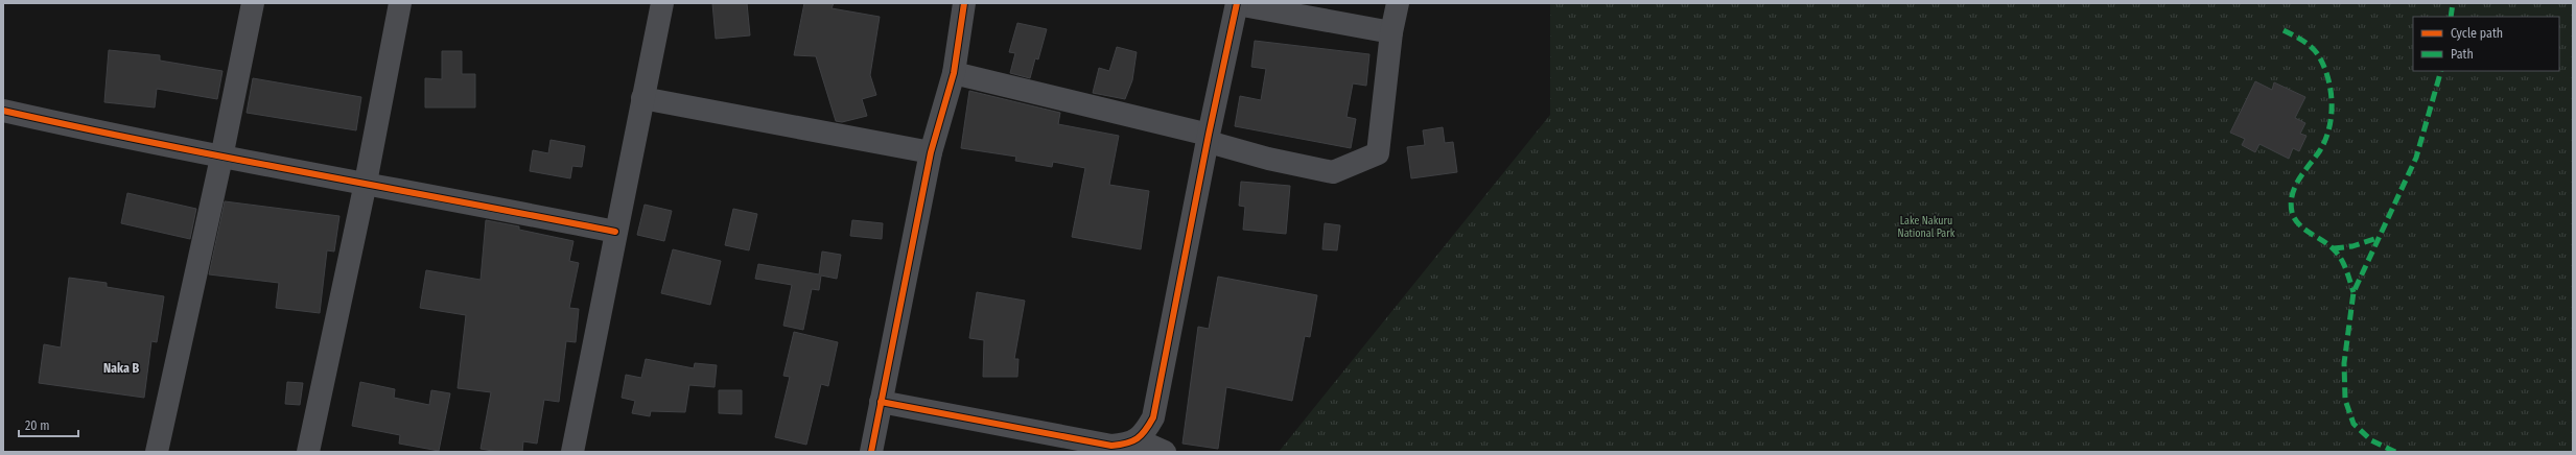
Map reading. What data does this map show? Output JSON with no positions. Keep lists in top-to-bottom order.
{
  "districts": ["Naka B"],
  "parks": ["Lake Nakuru National Park"],
  "legend": ["Cycle path", "Path"],
  "scale_bar": "20 m"
}
